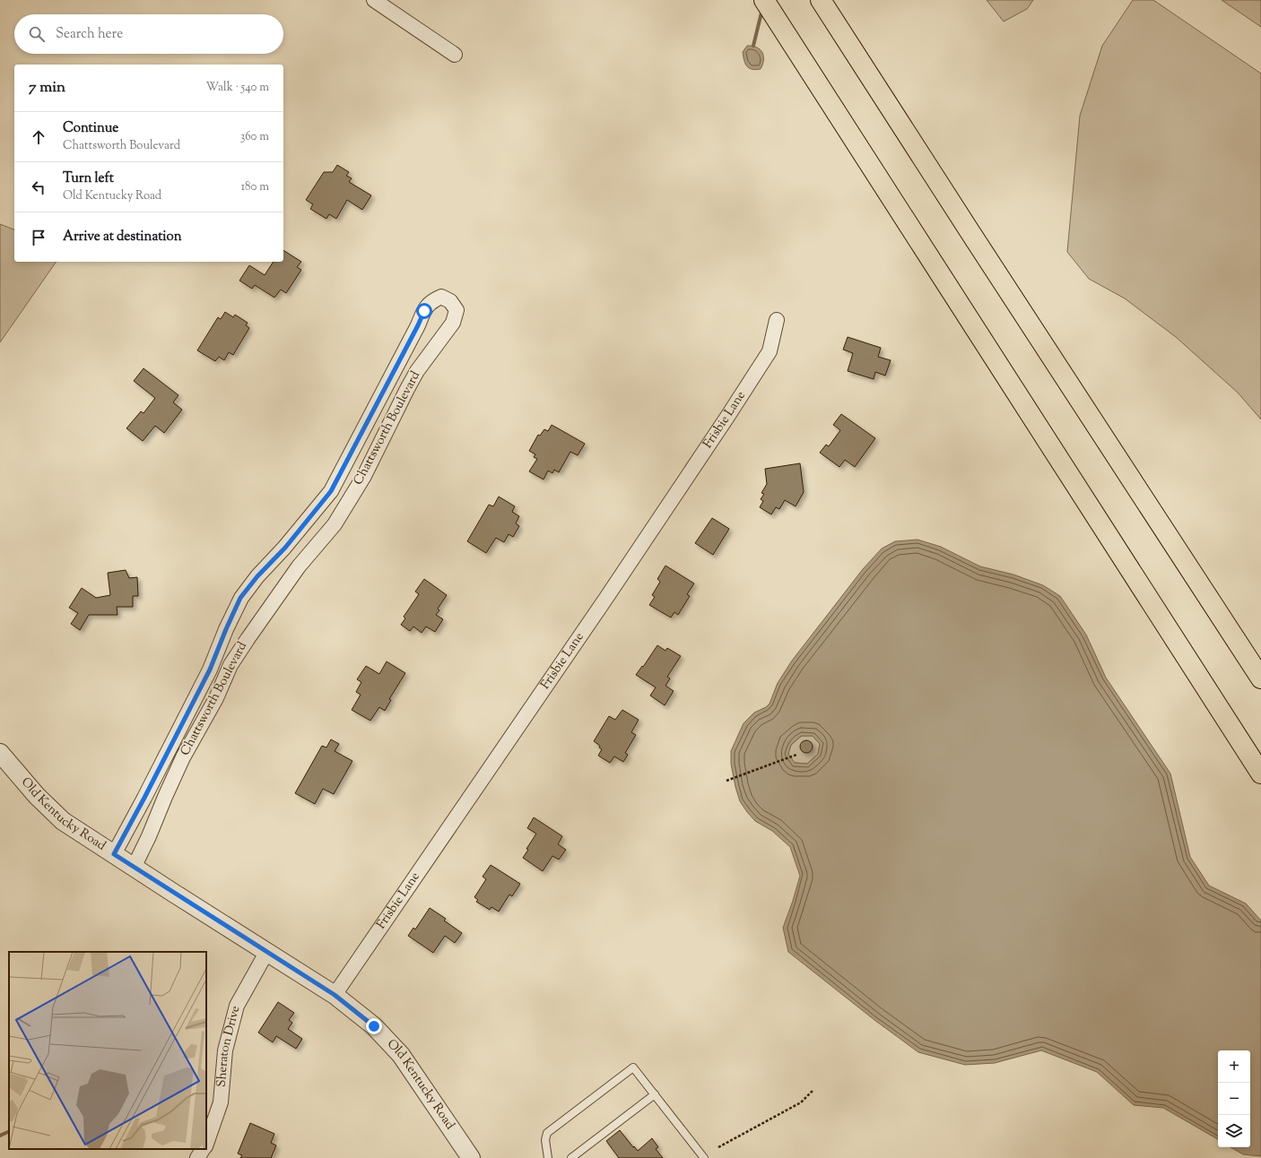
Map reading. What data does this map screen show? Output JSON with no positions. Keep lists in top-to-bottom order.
{
  "streets": {
    "street": [
      "Frisbie Lane",
      "Chattsworth Boulevard",
      "Old Kentucky Road",
      "Sheraton Drive"
    ]
  },
  "crossings": [
    ["Frisbie Lane", "Old Kentucky Road"],
    ["Chattsworth Boulevard", "Old Kentucky Road"],
    ["Old Kentucky Road", "Sheraton Drive"]
  ],
  "page": {
    "search": "Search here",
    "heading": ["7 min", "Walk · 540 m"],
    "list": [
      ["Continue", "Chattsworth Boulevard", "360 m"],
      ["Turn left", "Old Kentucky Road", "180 m"],
      "Arrive at destination"
    ],
    "map_buttons": ["+", "−"]
  }
}
